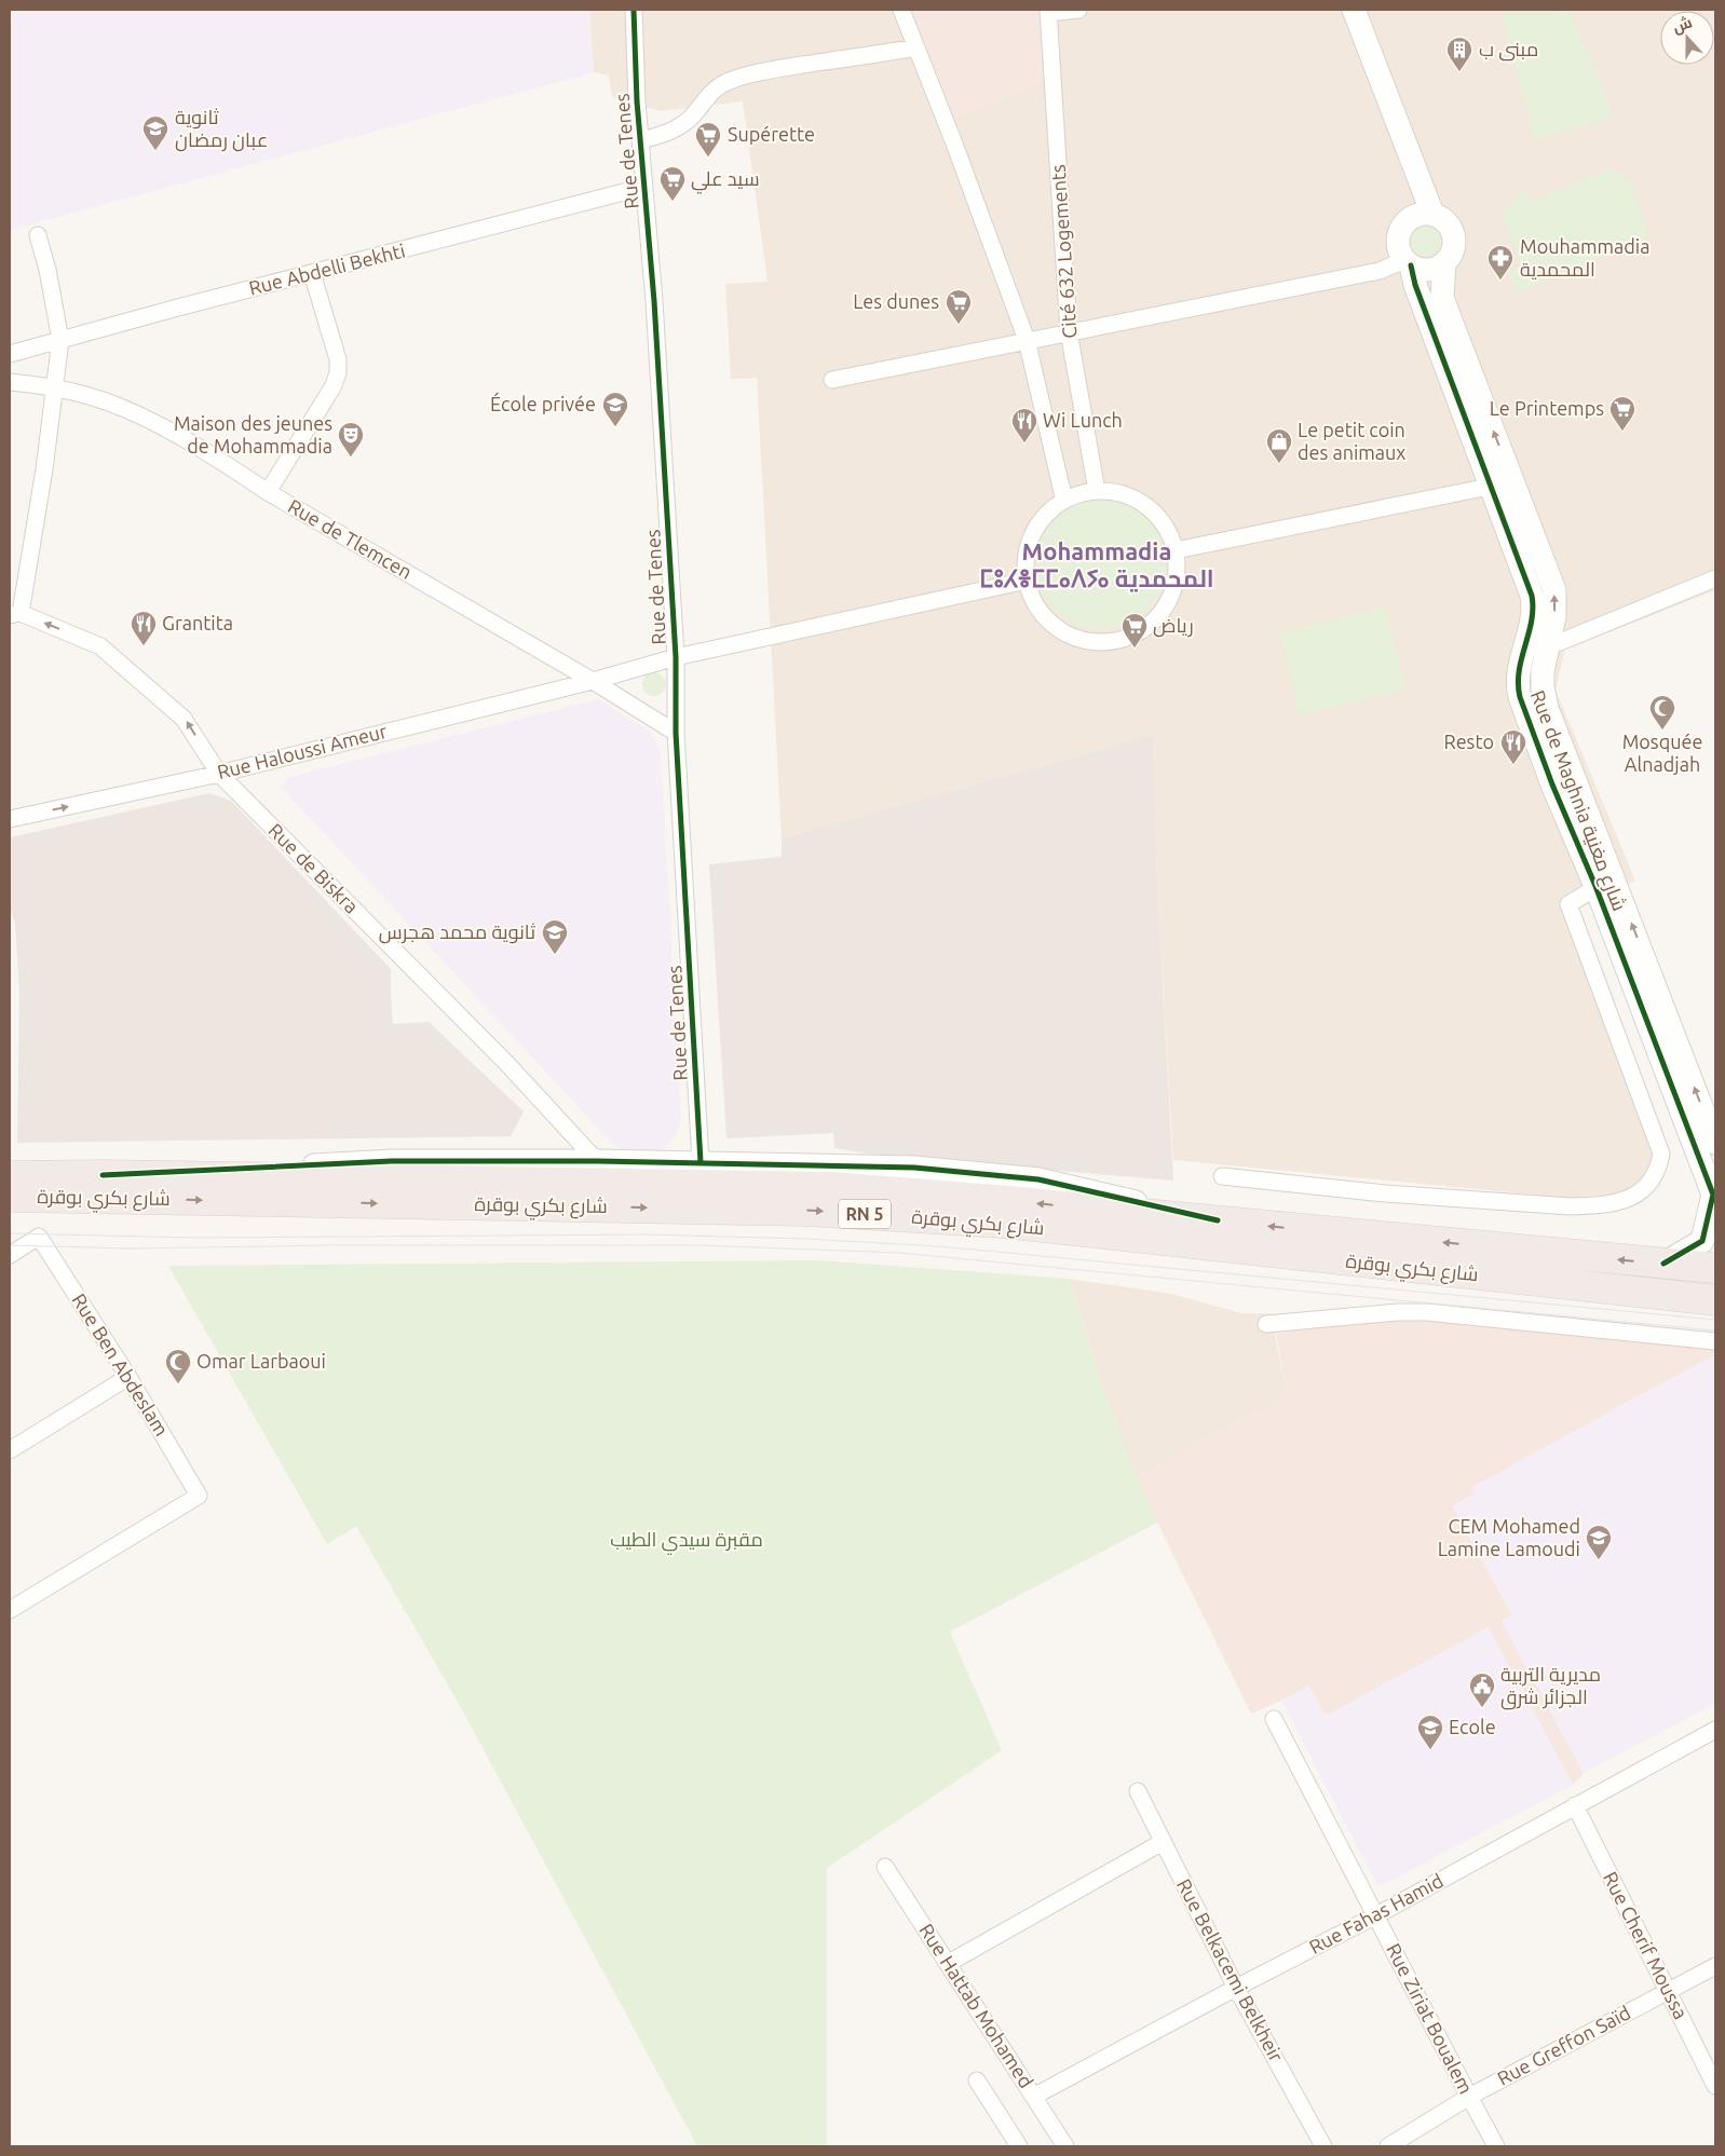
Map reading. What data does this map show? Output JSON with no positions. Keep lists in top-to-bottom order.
{
  "streets": {
    "highway": ["شارع بكري بوقرة", "RN 5"],
    "street": [
      "Rue de Tenes",
      "Cité 632 Logements",
      "Rue Abdelli Bekhti",
      "Rue de Tlemcen",
      "Rue Haloussi Ameur",
      "Rue de Maghnia شارع مغنية",
      "Rue de Biskra",
      "Rue Ben Abdeslam",
      "Rue Fahas Hamid",
      "Rue Cherif Moussa",
      "Rue Belkacemi Belkheir",
      "Rue Hattab Mohamed",
      "Rue Ziriat Boualem",
      "Rue Greffon Saïd"
    ]
  },
  "crossings": [
    ["Rue de Tenes", "Rue Abdelli Bekhti"],
    ["Rue de Tenes", "Rue de Tlemcen"],
    ["Rue de Tenes", "Rue Haloussi Ameur"],
    ["Cité 632 Logements", "Rue Haloussi Ameur"],
    ["Rue de Tlemcen", "Rue Haloussi Ameur"],
    ["Rue Haloussi Ameur", "Rue de Biskra"],
    ["Rue de Maghnia شارع مغنية", "شارع بكري بوقرة"],
    ["Rue Fahas Hamid", "Rue Cherif Moussa"],
    ["Rue Fahas Hamid", "Rue Belkacemi Belkheir"],
    ["Rue Fahas Hamid", "Rue Hattab Mohamed"],
    ["Rue Fahas Hamid", "Rue Ziriat Boualem"],
    ["Rue Cherif Moussa", "Rue Greffon Saïd"],
    ["Rue Ziriat Boualem", "Rue Greffon Saïd"]
  ],
  "districts": ["Mohammadia ⵎⵓⵃⴻⵎⵎⴰⴷⵢⴰ المحمدية"],
  "parks": ["مقبرة سيدي الطيب"],
  "places": {
    "building": ["مبنى ب"],
    "school or university": [
      "ثانوية عبان رمضان",
      "École privée",
      "ثانوية محمد هجرس",
      "CEM Mohamed Lamine Lamoudi",
      "Ecole"
    ],
    "supermarket": [
      "Supérette",
      "سيد علي",
      "Les dunes",
      "Le Printemps",
      "رياض"
    ],
    "pharmacy": ["Mouhammadia المحمدية"],
    "restaurant": ["Wi Lunch", "Grantita", "Resto"],
    "theatre": ["Maison des jeunes de Mohammadia"],
    "shop": ["Le petit coin des animaux"],
    "mosque": ["Mosquée Alnadjah", "Omar Larbaoui"],
    "public building": ["مديرية التربية الجزائر شرق"]
  },
  "north": "top"
}
